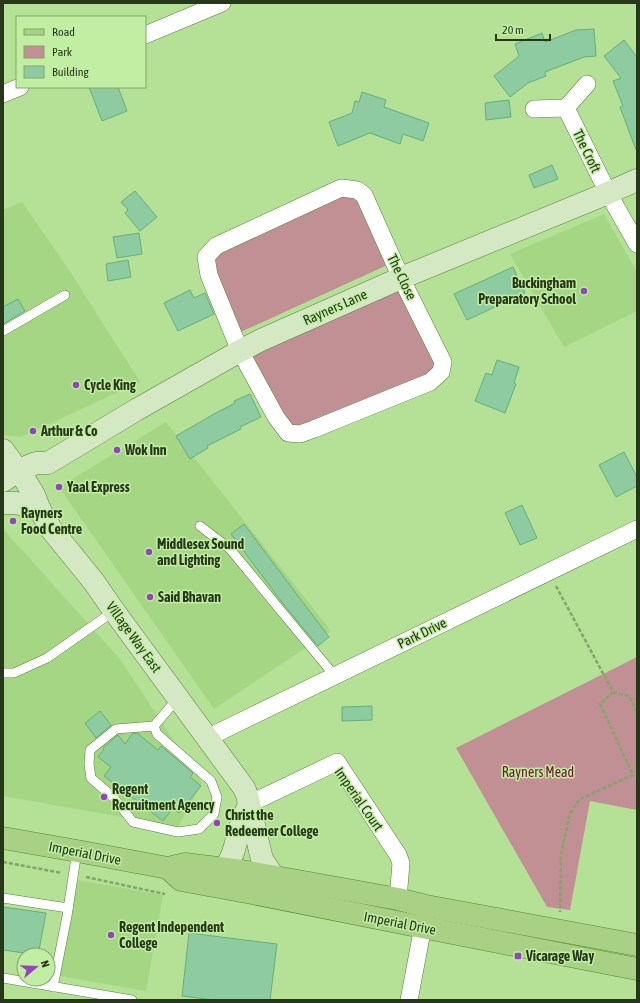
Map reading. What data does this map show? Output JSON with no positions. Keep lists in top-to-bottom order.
{
  "streets": {
    "main road": ["Imperial Drive"],
    "street": [
      "The Croft",
      "The Close",
      "Rayners Lane",
      "Park Drive",
      "Village Way East",
      "Imperial Court"
    ]
  },
  "crossings": [
    ["The Croft", "Rayners Lane"],
    ["The Close", "Rayners Lane"],
    ["Rayners Lane", "Village Way East"],
    ["Park Drive", "Village Way East"],
    ["Village Way East", "Imperial Court"],
    ["Village Way East", "Imperial Drive"],
    ["Imperial Court", "Imperial Drive"]
  ],
  "parks": ["Rayners Mead"],
  "places": {
    "other": [
      "Buckingham Preparatory School",
      "Cycle King",
      "Arthur & Co",
      "Wok Inn",
      "Yaal Express",
      "Rayners Food Centre",
      "Middlesex Sound and Lighting",
      "Said Bhavan",
      "Regent Recruitment Agency",
      "Christ the Redeemer College",
      "Regent Independent College"
    ],
    "transit": ["Vicarage Way"]
  },
  "legend": ["Road", "Park", "Building"],
  "scale_bar": "20 m",
  "north": "right"
}
